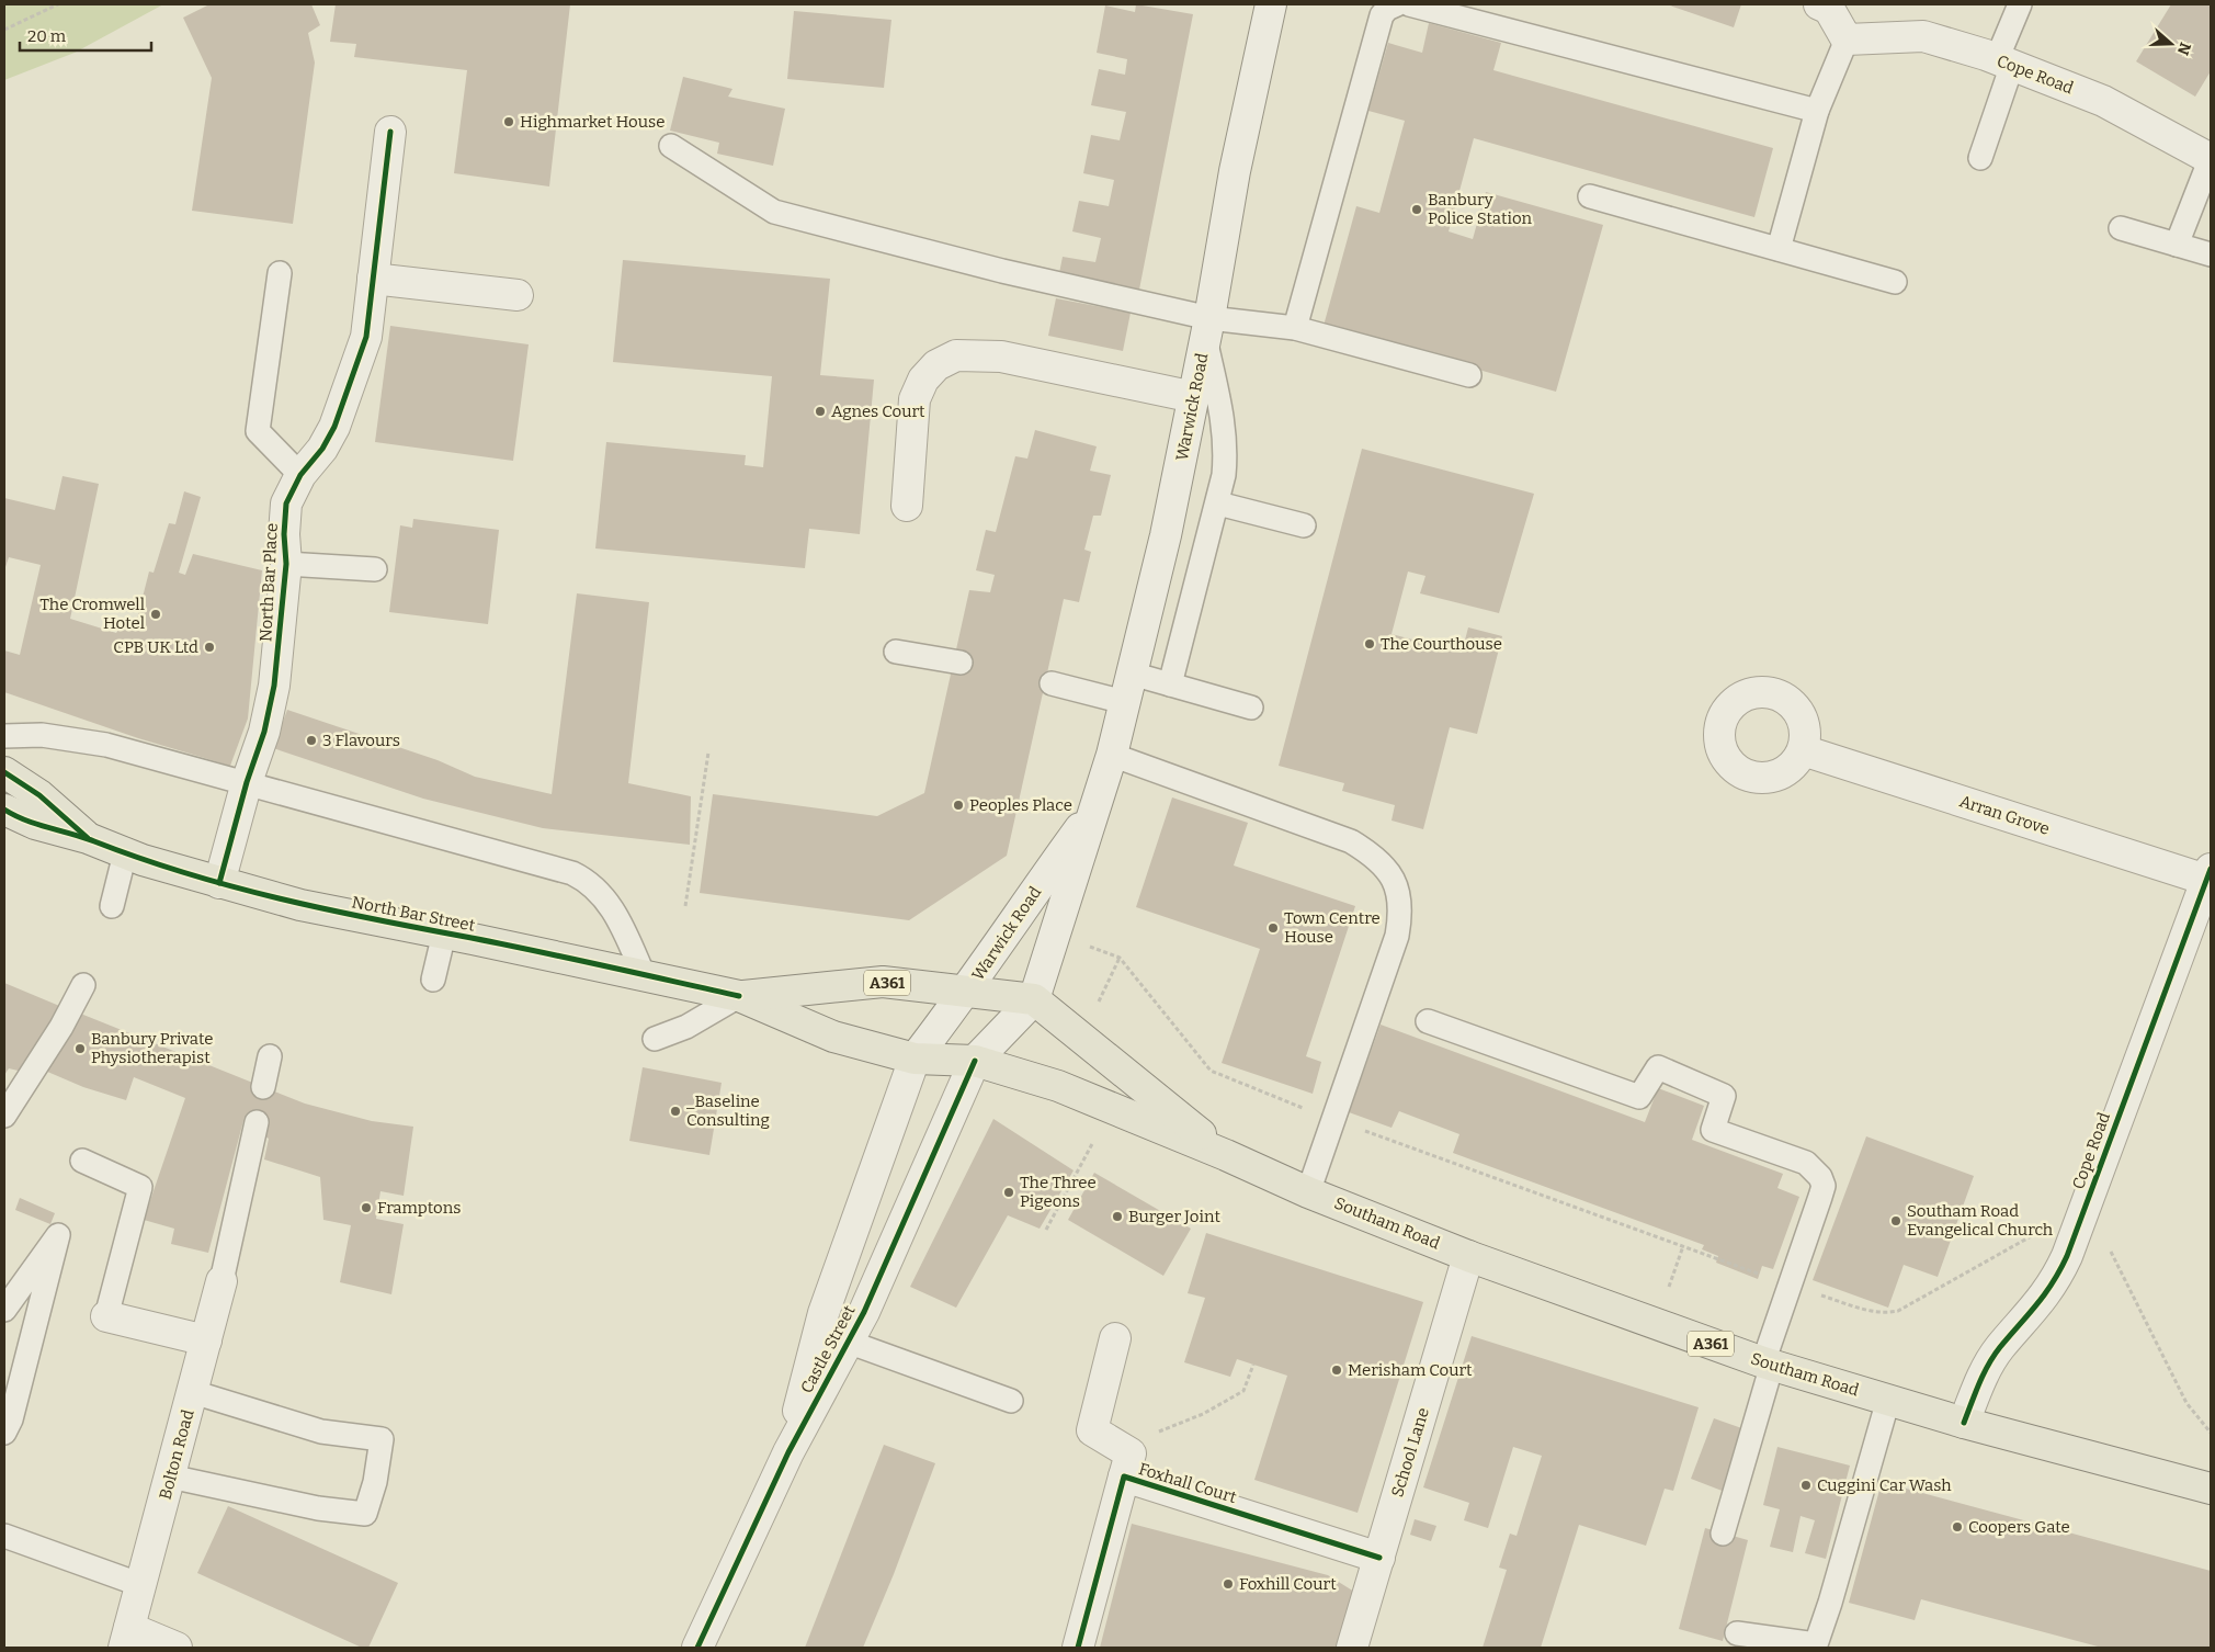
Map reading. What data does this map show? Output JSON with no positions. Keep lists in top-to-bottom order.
{
  "streets": {
    "main road": ["North Bar Street", "A361", "Southam Road"],
    "street": [
      "Cope Road",
      "Warwick Road",
      "North Bar Place",
      "Arran Grove",
      "Castle Street",
      "School Lane",
      "Bolton Road",
      "Foxhall Court"
    ]
  },
  "crossings": [
    ["Cope Road", "Arran Grove"],
    ["Cope Road", "Southam Road"],
    ["Warwick Road", "North Bar Street"],
    ["Warwick Road", "Southam Road"],
    ["Warwick Road", "Castle Street"],
    ["North Bar Place", "North Bar Street"],
    ["North Bar Street", "Southam Road"],
    ["North Bar Street", "Castle Street"],
    ["Southam Road", "Castle Street"],
    ["Southam Road", "School Lane"],
    ["School Lane", "Foxhall Court"]
  ],
  "places": [
    "Highmarket House",
    "Banbury Police Station",
    "Agnes Court",
    "The Cromwell Hotel",
    "The Courthouse",
    "CPB UK Ltd",
    "3 Flavours",
    "Peoples Place",
    "Town Centre House",
    "Banbury Private Physiotherapist",
    "_Baseline Consulting",
    "The Three Pigeons",
    "Framptons",
    "Burger Joint",
    "Southam Road Evangelical Church",
    "Merisham Court",
    "Cuggini Car Wash",
    "Coopers Gate",
    "Foxhill Court"
  ],
  "scale_bar": "20 m",
  "north": "right"
}
